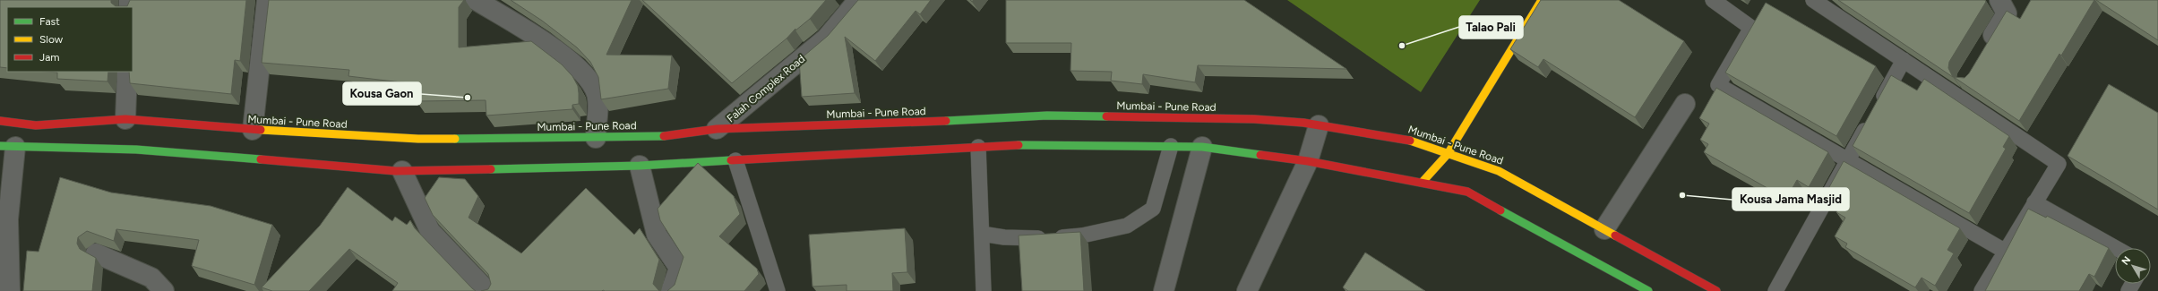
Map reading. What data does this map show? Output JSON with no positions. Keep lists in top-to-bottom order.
{
  "streets": {
    "main road": ["Mumbai - Pune Road"],
    "street": ["Falah Complex Road"]
  },
  "crossings": [
    ["Falah Complex Road", "Mumbai - Pune Road"]
  ],
  "places": ["Talao Pali", "Kousa Gaon", "Kousa Jama Masjid"],
  "legend": ["Fast", "Slow", "Jam"],
  "north": "top left"
}
